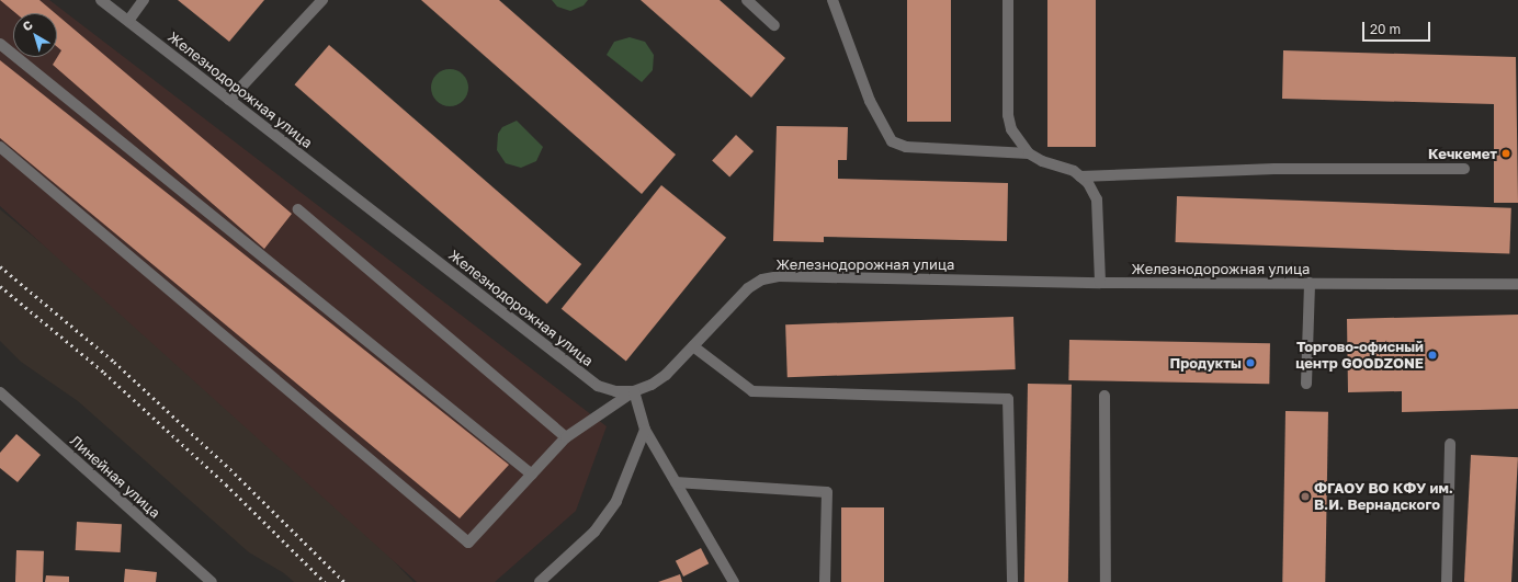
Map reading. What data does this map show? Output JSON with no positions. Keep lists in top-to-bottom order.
{
  "streets": {
    "street": ["Железнодорожная улица", "Линейная улица"]
  },
  "places": [
    "Кечкемет",
    "Торгово-офисный центр GOODZONE",
    "Продукты",
    "ФГАОУ ВО КФУ им. В.И. Вернадского"
  ],
  "scale_bar": "20 m",
  "north": "top left"
}
